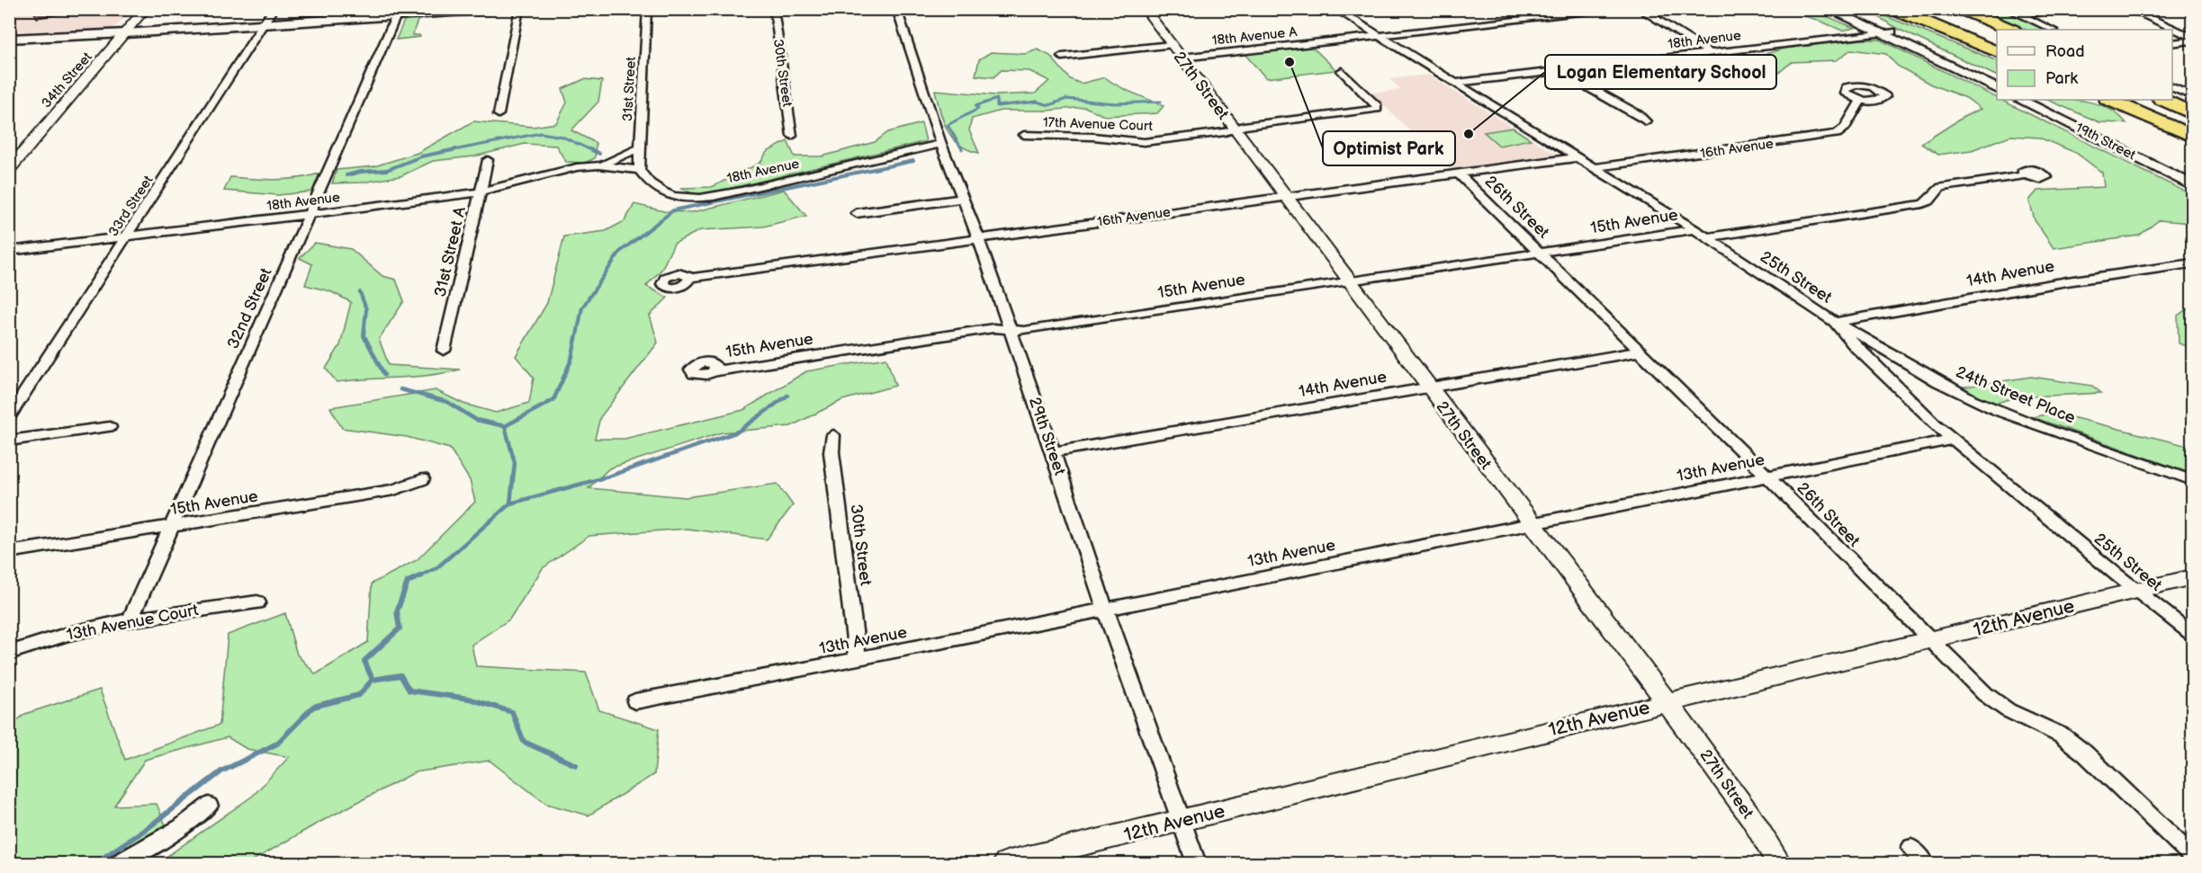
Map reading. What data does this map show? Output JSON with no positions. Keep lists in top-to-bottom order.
{
  "streets": {
    "main road": ["19th Street"],
    "street": [
      "18th Avenue A",
      "18th Avenue",
      "30th Street",
      "34th Street",
      "27th Street",
      "31st Street",
      "17th Avenue Court",
      "16th Avenue",
      "33rd Street",
      "26th Street",
      "15th Avenue",
      "31st Street A",
      "14th Avenue",
      "25th Street",
      "32nd Street",
      "24th Street Place",
      "29th Street",
      "13th Avenue",
      "12th Avenue",
      "13th Avenue Court"
    ]
  },
  "crossings": [
    ["18th Avenue A", "27th Street"],
    ["18th Avenue A", "25th Street"],
    ["18th Avenue", "31st Street"],
    ["18th Avenue", "33rd Street"],
    ["18th Avenue", "31st Street A"],
    ["18th Avenue", "25th Street"],
    ["18th Avenue", "32nd Street"],
    ["18th Avenue", "29th Street"],
    ["30th Street", "13th Avenue"],
    ["27th Street", "17th Avenue Court"],
    ["27th Street", "16th Avenue"],
    ["27th Street", "15th Avenue"],
    ["27th Street", "14th Avenue"],
    ["27th Street", "13th Avenue"],
    ["27th Street", "12th Avenue"],
    ["16th Avenue", "26th Street"],
    ["16th Avenue", "25th Street"],
    ["16th Avenue", "29th Street"],
    ["26th Street", "15th Avenue"],
    ["26th Street", "14th Avenue"],
    ["26th Street", "13th Avenue"],
    ["26th Street", "12th Avenue"],
    ["15th Avenue", "25th Street"],
    ["15th Avenue", "32nd Street"],
    ["15th Avenue", "29th Street"],
    ["14th Avenue", "25th Street"],
    ["14th Avenue", "24th Street Place"],
    ["14th Avenue", "29th Street"],
    ["25th Street", "24th Street Place"],
    ["25th Street", "13th Avenue"],
    ["25th Street", "12th Avenue"],
    ["32nd Street", "13th Avenue Court"],
    ["29th Street", "13th Avenue"],
    ["29th Street", "12th Avenue"]
  ],
  "places": ["Optimist Park", "Logan Elementary School"],
  "legend": ["Road", "Park"]
}
